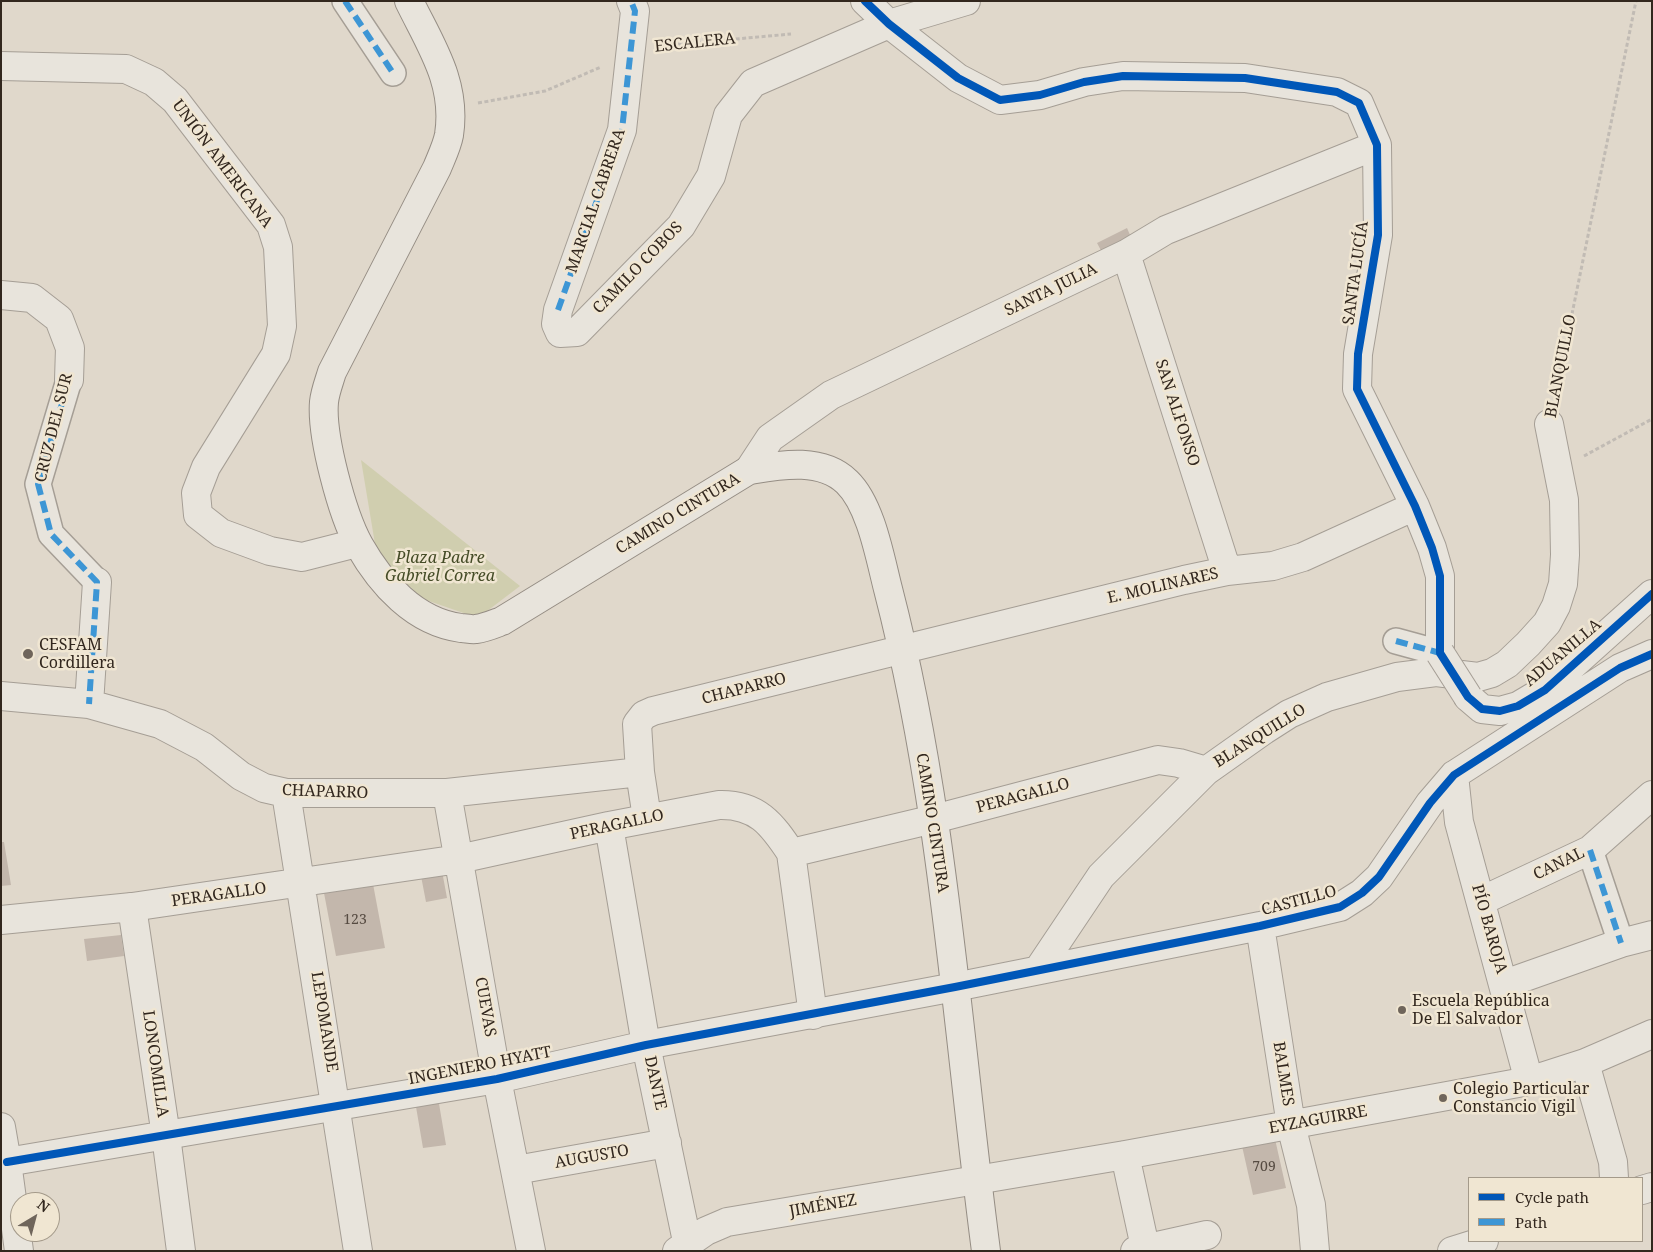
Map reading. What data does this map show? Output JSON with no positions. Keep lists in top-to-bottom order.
{
  "streets": {
    "street": [
      "UNIÓN AMERICANA",
      "MARCIAL CABRERA",
      "CAMILO COBOS",
      "SANTA LUCÍA",
      "SANTA JULIA",
      "BLANQUILLO",
      "SAN ALFONSO",
      "CRUZ DEL SUR",
      "CAMINO CINTURA",
      "E. MOLINARES",
      "ADUANILLA",
      "CHAPARRO",
      "PERAGALLO",
      "CANAL",
      "CASTILLO",
      "PÍO BAROJA",
      "CUEVAS",
      "LEPOMANDE",
      "LONCOMILLA",
      "INGENIERO HYATT",
      "BALMES",
      "DANTE",
      "EYZAGUIRRE",
      "AUGUSTO",
      "JIMÉNEZ"
    ],
    "path": ["ESCALERA"]
  },
  "crossings": [
    ["ESCALERA", "MARCIAL CABRERA"],
    ["ESCALERA", "CAMINO CINTURA"],
    ["UNIÓN AMERICANA", "CAMINO CINTURA"],
    ["MARCIAL CABRERA", "CAMILO COBOS"],
    ["CAMILO COBOS", "SANTA LUCÍA"],
    ["SANTA LUCÍA", "SANTA JULIA"],
    ["SANTA LUCÍA", "E. MOLINARES"],
    ["SANTA LUCÍA", "ADUANILLA"],
    ["SANTA JULIA", "SAN ALFONSO"],
    ["SANTA JULIA", "CAMINO CINTURA"],
    ["BLANQUILLO", "PERAGALLO"],
    ["BLANQUILLO", "CASTILLO"],
    ["SAN ALFONSO", "E. MOLINARES"],
    ["CRUZ DEL SUR", "CHAPARRO"],
    ["CAMINO CINTURA", "E. MOLINARES"],
    ["CAMINO CINTURA", "CHAPARRO"],
    ["CAMINO CINTURA", "PERAGALLO"],
    ["CAMINO CINTURA", "CASTILLO"],
    ["CAMINO CINTURA", "INGENIERO HYATT"],
    ["CAMINO CINTURA", "EYZAGUIRRE"],
    ["CAMINO CINTURA", "JIMÉNEZ"],
    ["E. MOLINARES", "CHAPARRO"],
    ["ADUANILLA", "CASTILLO"],
    ["CHAPARRO", "PERAGALLO"],
    ["CHAPARRO", "CUEVAS"],
    ["CHAPARRO", "LEPOMANDE"],
    ["PERAGALLO", "CUEVAS"],
    ["PERAGALLO", "LEPOMANDE"],
    ["PERAGALLO", "LONCOMILLA"],
    ["PERAGALLO", "DANTE"],
    ["CANAL", "PÍO BAROJA"],
    ["CASTILLO", "PÍO BAROJA"],
    ["CASTILLO", "INGENIERO HYATT"],
    ["CASTILLO", "BALMES"],
    ["PÍO BAROJA", "EYZAGUIRRE"],
    ["CUEVAS", "INGENIERO HYATT"],
    ["CUEVAS", "AUGUSTO"],
    ["LEPOMANDE", "INGENIERO HYATT"],
    ["LONCOMILLA", "INGENIERO HYATT"],
    ["INGENIERO HYATT", "DANTE"],
    ["BALMES", "EYZAGUIRRE"],
    ["DANTE", "AUGUSTO"],
    ["DANTE", "JIMÉNEZ"],
    ["EYZAGUIRRE", "JIMÉNEZ"]
  ],
  "parks": ["Plaza Padre Gabriel Correa"],
  "places": ["CESFAM Cordillera", "Escuela República De El Salvador", "Colegio Particular Constancio Vigil"],
  "house_numbers": ["123", "709"],
  "legend": ["Cycle path", "Path"],
  "north": "top right"
}
